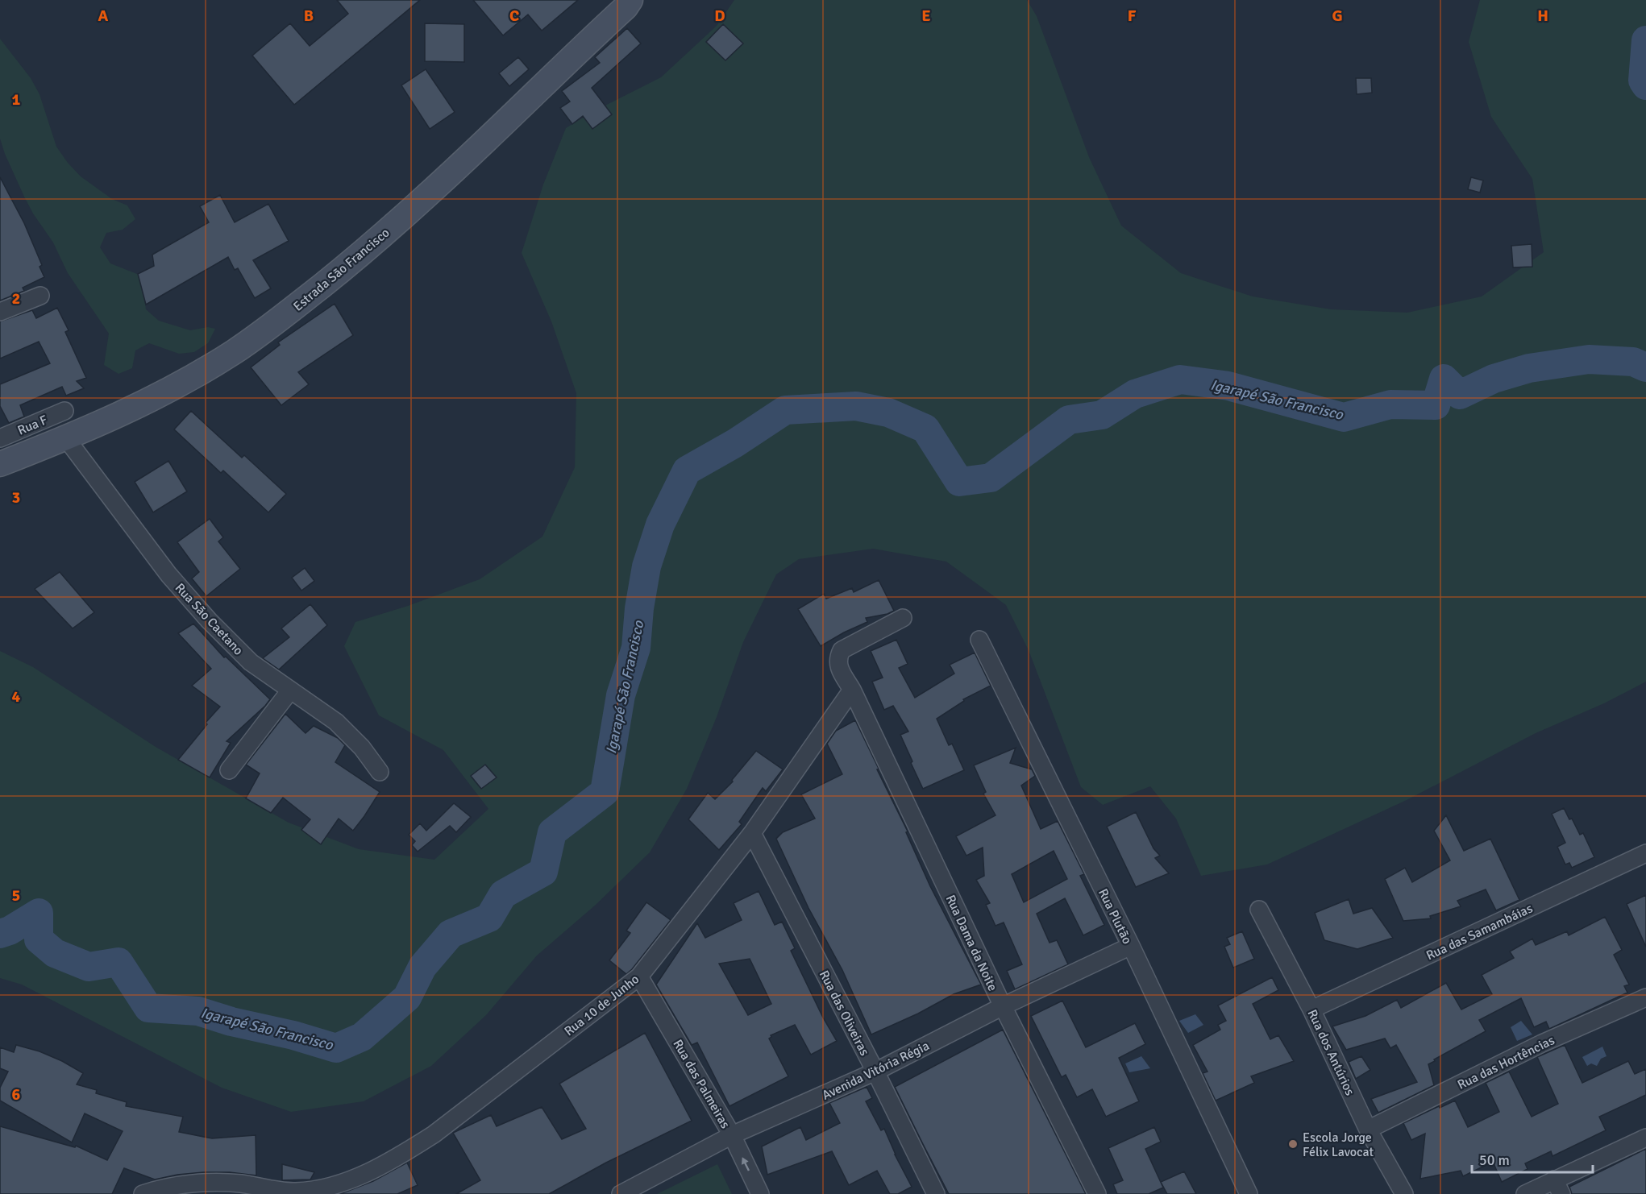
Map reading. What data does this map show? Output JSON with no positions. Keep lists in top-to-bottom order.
{
  "streets": {
    "street": [
      "Estrada São Francisco",
      "Rua F",
      "Rua São Caetano",
      "Rua Plutão",
      "Rua das Samambáias",
      "Rua Dama da Noite",
      "Rua 10 de Junho",
      "Rua das Oliveiras",
      "Rua dos Antúrios",
      "Rua das Hortências",
      "Avenida Vitória Régia",
      "Rua das Palmeiras"
    ]
  },
  "crossings": [
    ["Estrada São Francisco", "Rua São Caetano"],
    ["Rua Plutão", "Avenida Vitória Régia"],
    ["Rua das Samambáias", "Rua dos Antúrios"],
    ["Rua Dama da Noite", "Rua 10 de Junho"],
    ["Rua Dama da Noite", "Avenida Vitória Régia"],
    ["Rua 10 de Junho", "Rua das Oliveiras"],
    ["Rua 10 de Junho", "Rua das Palmeiras"],
    ["Rua das Oliveiras", "Avenida Vitória Régia"],
    ["Rua dos Antúrios", "Rua das Hortências"],
    ["Avenida Vitória Régia", "Rua das Palmeiras"]
  ],
  "water": ["Igarapé São Francisco"],
  "places": ["Escola Jorge Félix Lavocat"],
  "scale_bar": "50 m",
  "grid": {
    "columns": [
      "A",
      "B",
      "C",
      "D",
      "E",
      "F",
      "G",
      "H"
    ],
    "rows": [
      "1",
      "2",
      "3",
      "4",
      "5",
      "6"
    ]
  }
}
